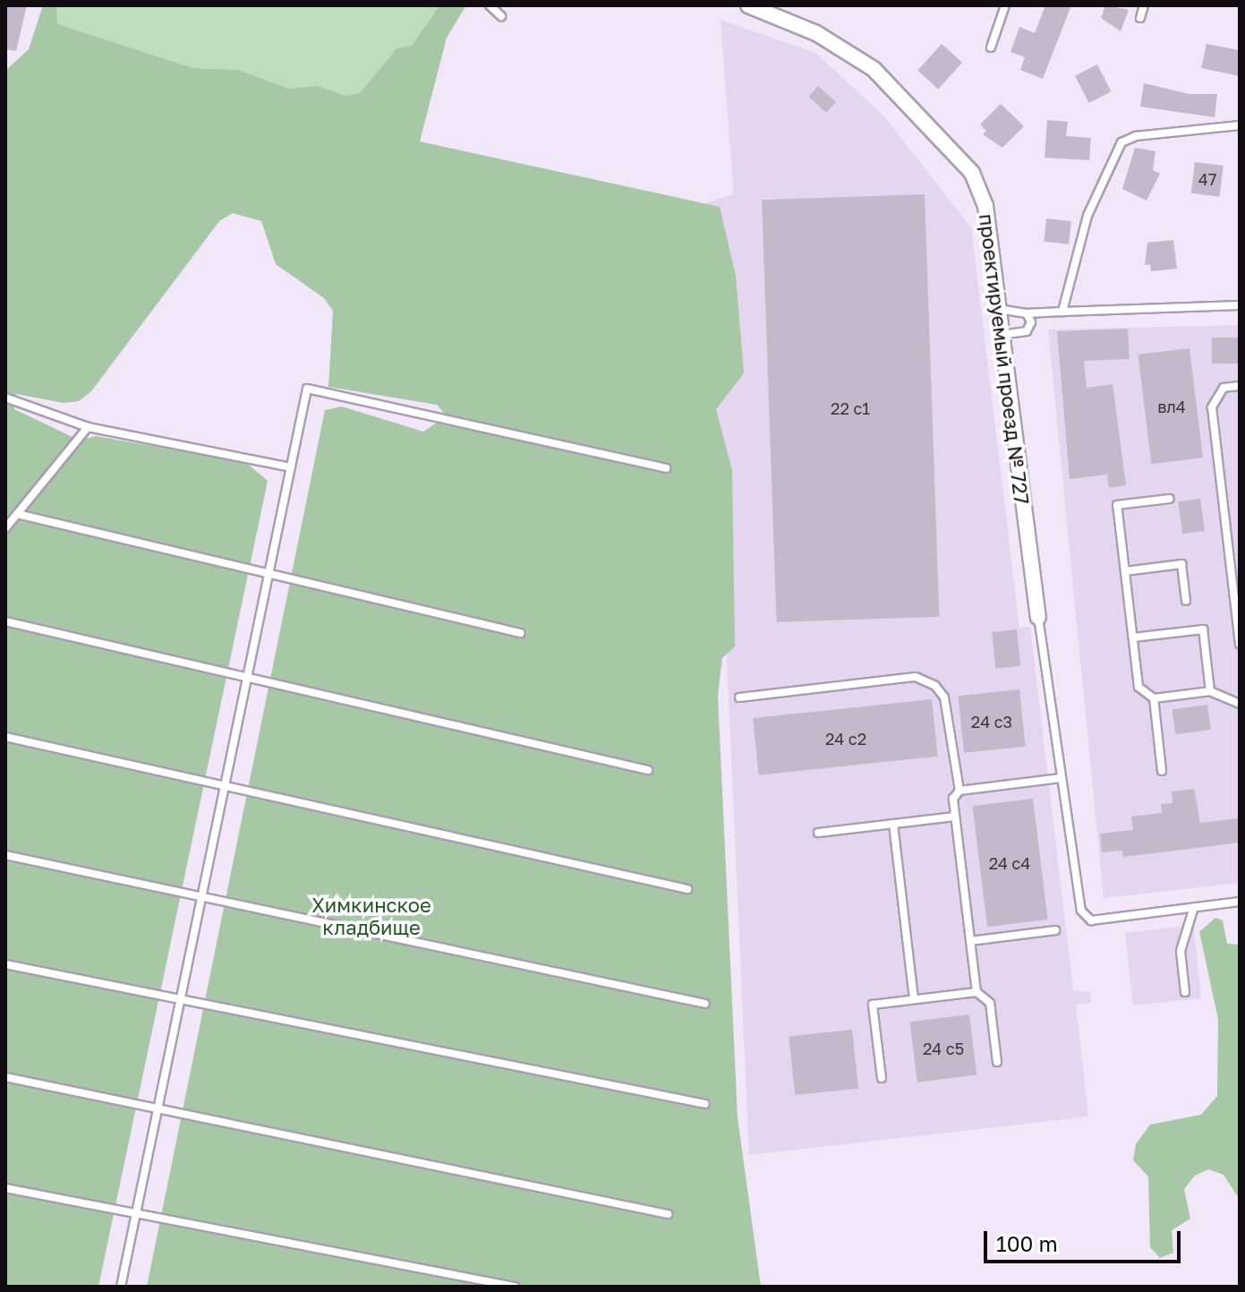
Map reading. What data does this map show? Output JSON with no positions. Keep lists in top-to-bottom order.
{
  "streets": {
    "street": ["проектируемый проезд № 727"]
  },
  "parks": ["Химкинское кладбище"],
  "house_numbers": [
    "47",
    "вл4",
    "22 с1",
    "24 с3",
    "24 с2",
    "24 с4",
    "24 с5"
  ],
  "scale_bar": "100 m"
}
